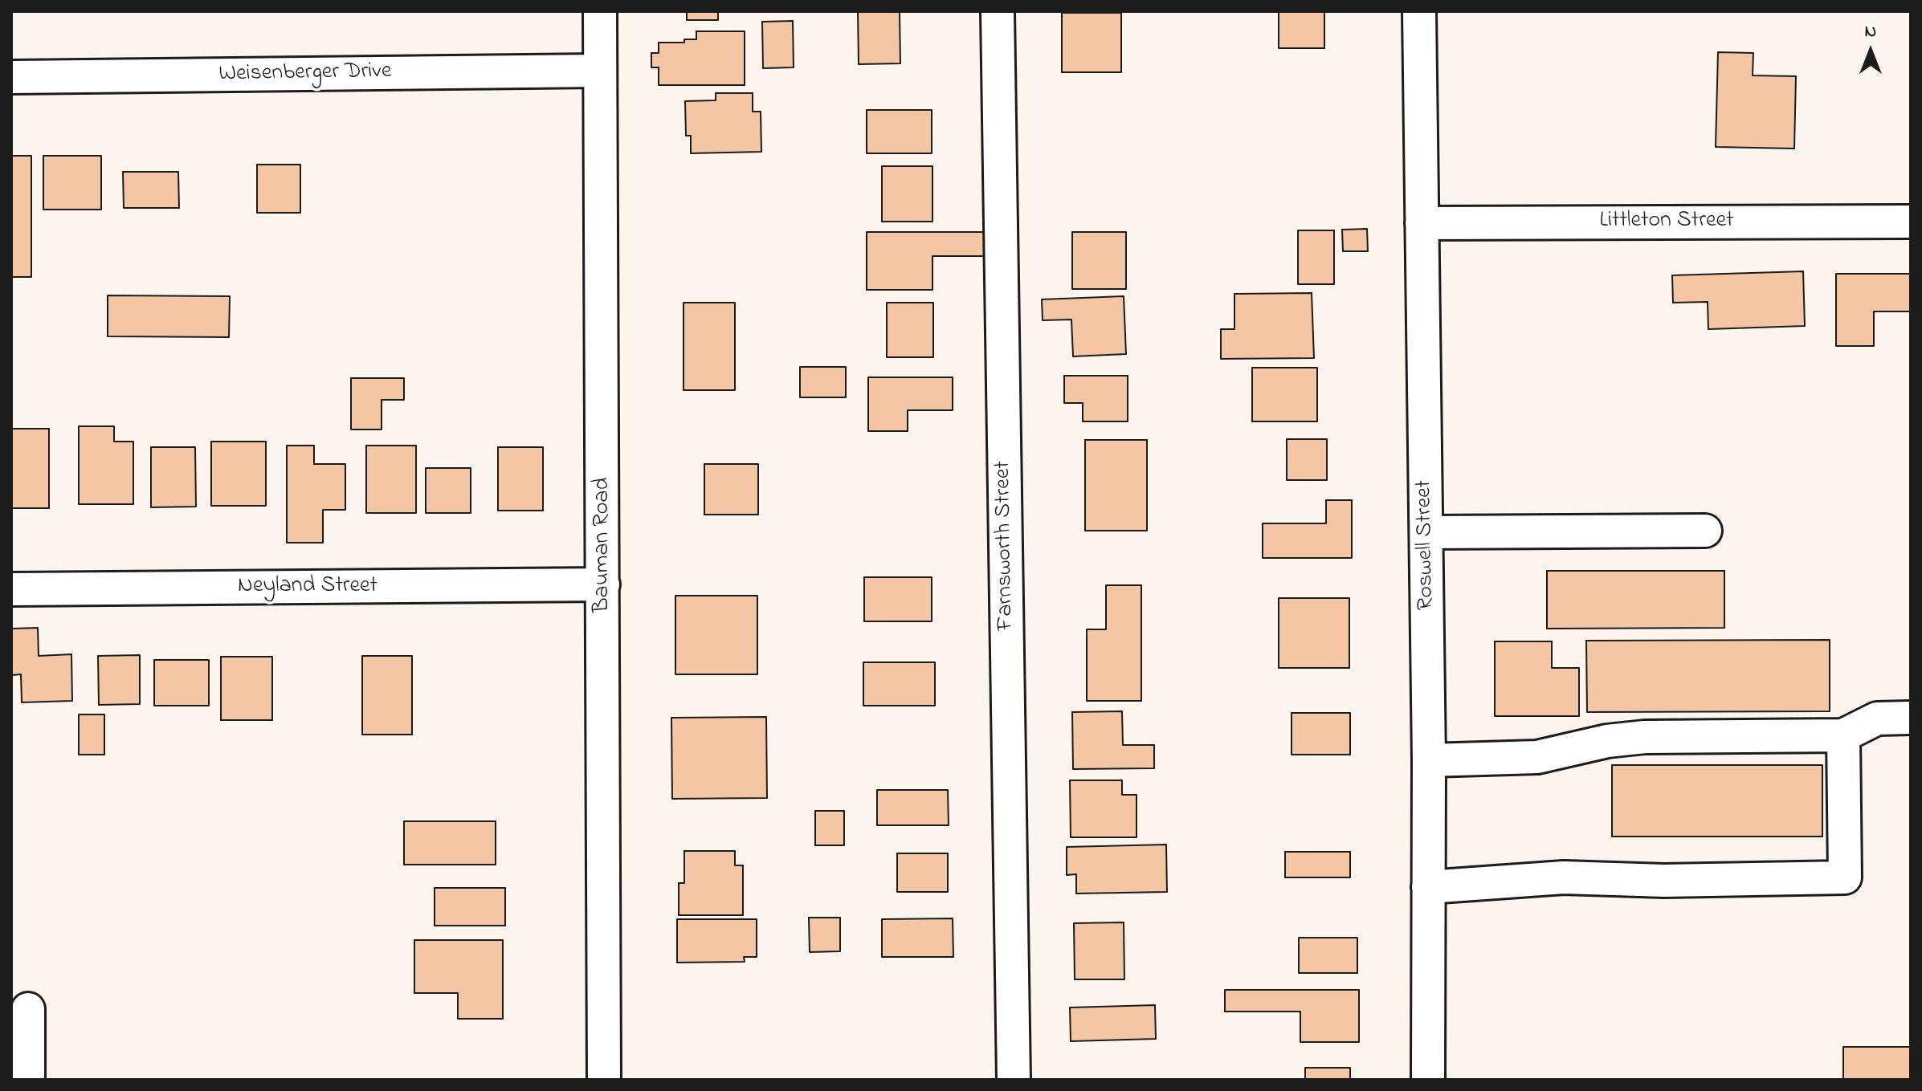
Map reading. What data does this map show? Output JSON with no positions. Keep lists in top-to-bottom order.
{
  "streets": {
    "street": [
      "Weisenberger Drive",
      "Littleton Street",
      "Bauman Road",
      "Roswell Street",
      "Farnsworth Street",
      "Neyland Street"
    ]
  },
  "crossings": [
    ["Weisenberger Drive", "Bauman Road"],
    ["Littleton Street", "Roswell Street"],
    ["Bauman Road", "Neyland Street"]
  ],
  "north": "top"
}
